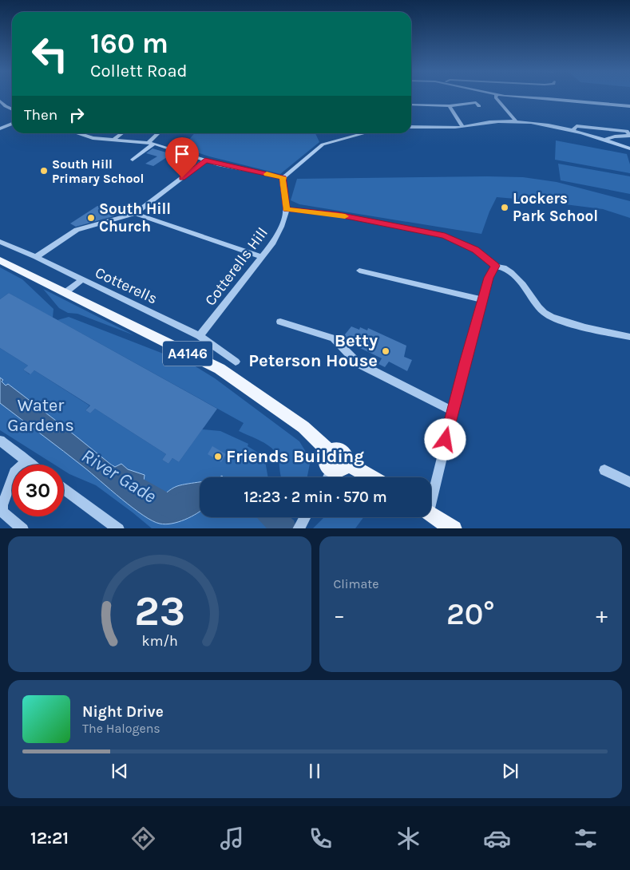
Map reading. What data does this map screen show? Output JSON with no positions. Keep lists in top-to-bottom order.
{
  "streets": {
    "main road": ["A4146"],
    "street": ["Cotterells Hill", "Cotterells"]
  },
  "crossings": [
    ["Cotterells Hill", "Cotterells"]
  ],
  "water": ["River Gade"],
  "parks": ["Water Gardens"],
  "places": [
    "South Hill Primary School",
    "Lockers Park School",
    "South Hill Church",
    "Betty Peterson House",
    "Friends Building"
  ],
  "page": {
    "turn": ["160 m", "Collett Road"],
    "then": "Then",
    "limit": "30",
    "trip": "12:23 · 2 min · 570 m",
    "tile": "Climate",
    "heat": ["−", "20°", "+"],
    "song": ["Night Drive", "The Halogens"],
    "tabs": "12:21",
    "gauge": ["23", "km/h"]
  }
}
